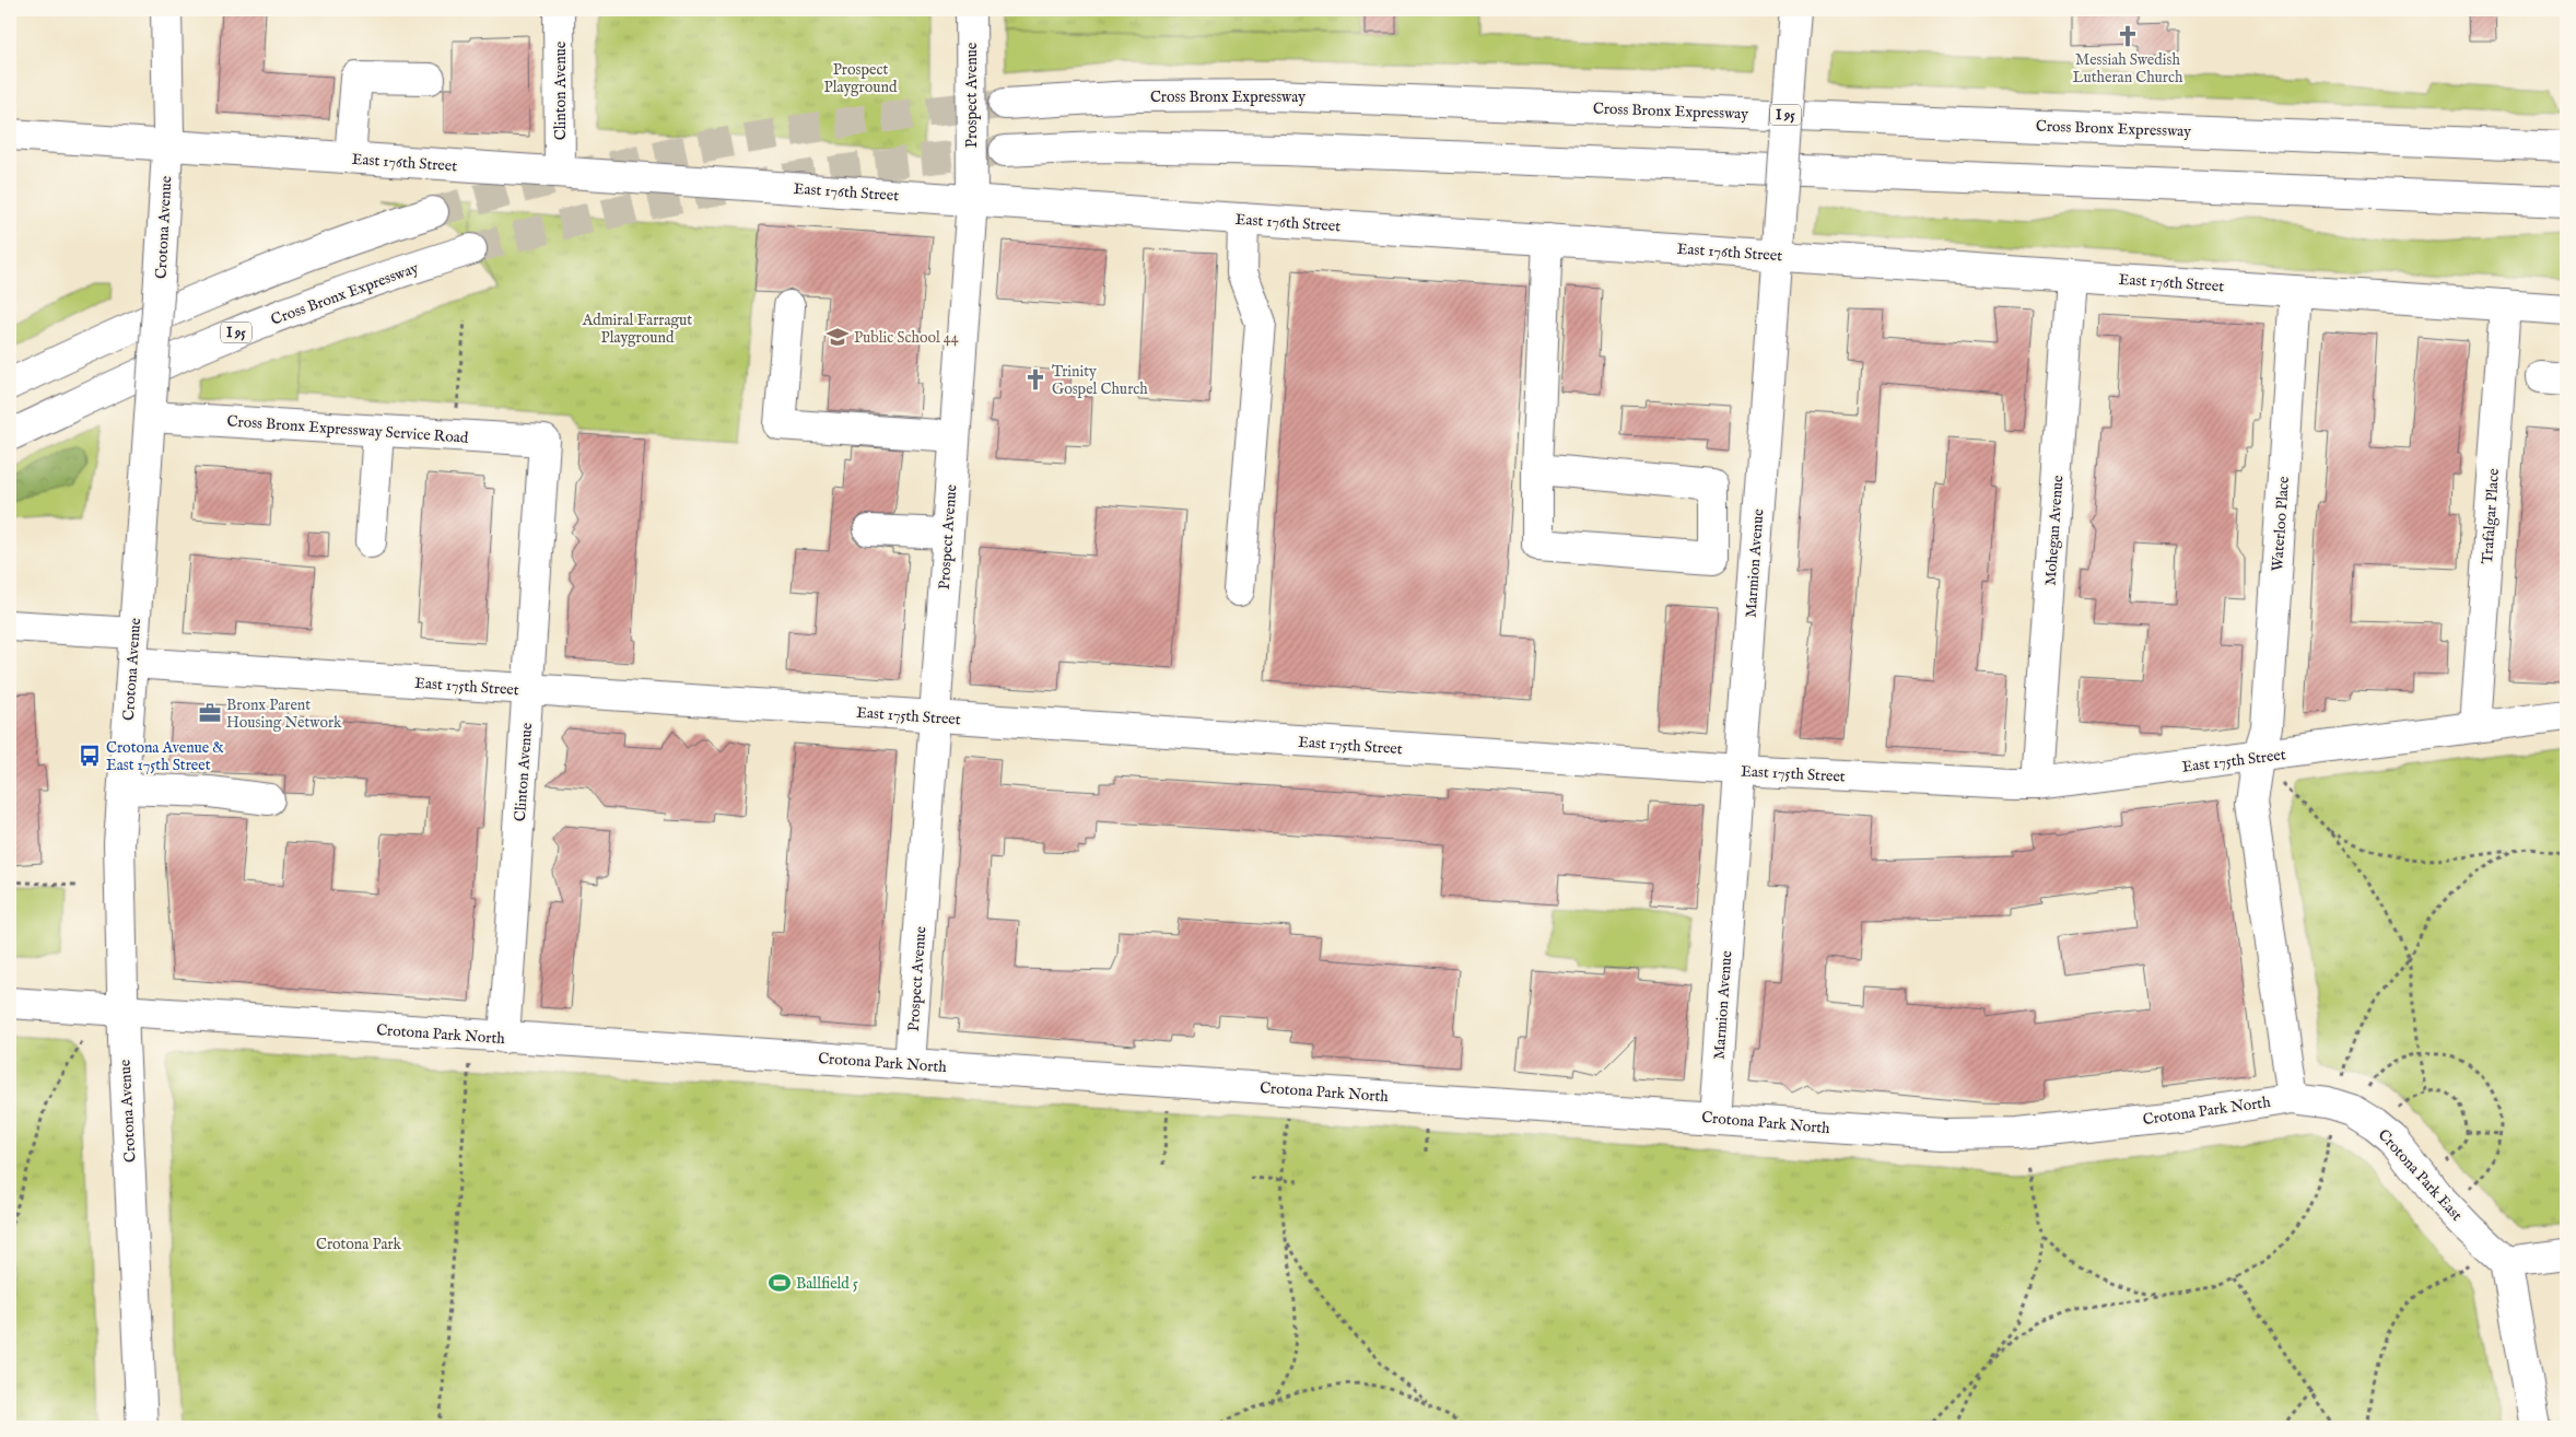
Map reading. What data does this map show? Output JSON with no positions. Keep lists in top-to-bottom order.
{
  "streets": {
    "main road": [
      "Clinton Avenue",
      "Prospect Avenue",
      "Cross Bronx Expressway",
      "I 95",
      "East 176th Street",
      "Crotona Avenue",
      "Cross Bronx Expressway Service Road",
      "Trafalgar Place",
      "Waterloo Place",
      "Mohegan Avenue",
      "Marmion Avenue",
      "East 175th Street",
      "Crotona Park North",
      "Crotona Park East"
    ]
  },
  "crossings": [
    ["Clinton Avenue", "East 176th Street"],
    ["Clinton Avenue", "Cross Bronx Expressway Service Road"],
    ["Clinton Avenue", "East 175th Street"],
    ["Clinton Avenue", "Crotona Park North"],
    ["Prospect Avenue", "East 176th Street"],
    ["Prospect Avenue", "East 175th Street"],
    ["Prospect Avenue", "Crotona Park North"],
    ["East 176th Street", "Crotona Avenue"],
    ["East 176th Street", "Trafalgar Place"],
    ["East 176th Street", "Waterloo Place"],
    ["East 176th Street", "Mohegan Avenue"],
    ["East 176th Street", "Marmion Avenue"],
    ["Crotona Avenue", "Cross Bronx Expressway Service Road"],
    ["Crotona Avenue", "East 175th Street"],
    ["Crotona Avenue", "Crotona Park North"],
    ["Trafalgar Place", "East 175th Street"],
    ["Waterloo Place", "East 175th Street"],
    ["Mohegan Avenue", "East 175th Street"],
    ["Marmion Avenue", "East 175th Street"],
    ["Marmion Avenue", "Crotona Park North"],
    ["Crotona Park North", "Crotona Park East"]
  ],
  "parks": ["Prospect Playground", "Admiral Farragut Playground", "Crotona Park"],
  "places": {
    "church": ["Messiah Swedish Lutheran Church", "Trinity Gospel Church"],
    "school or university": ["Public School 44"],
    "office": ["Bronx Parent Housing Network"],
    "bus stop": ["Crotona Avenue & East 175th Street"],
    "sports": ["Ballfield 5"]
  }
}
